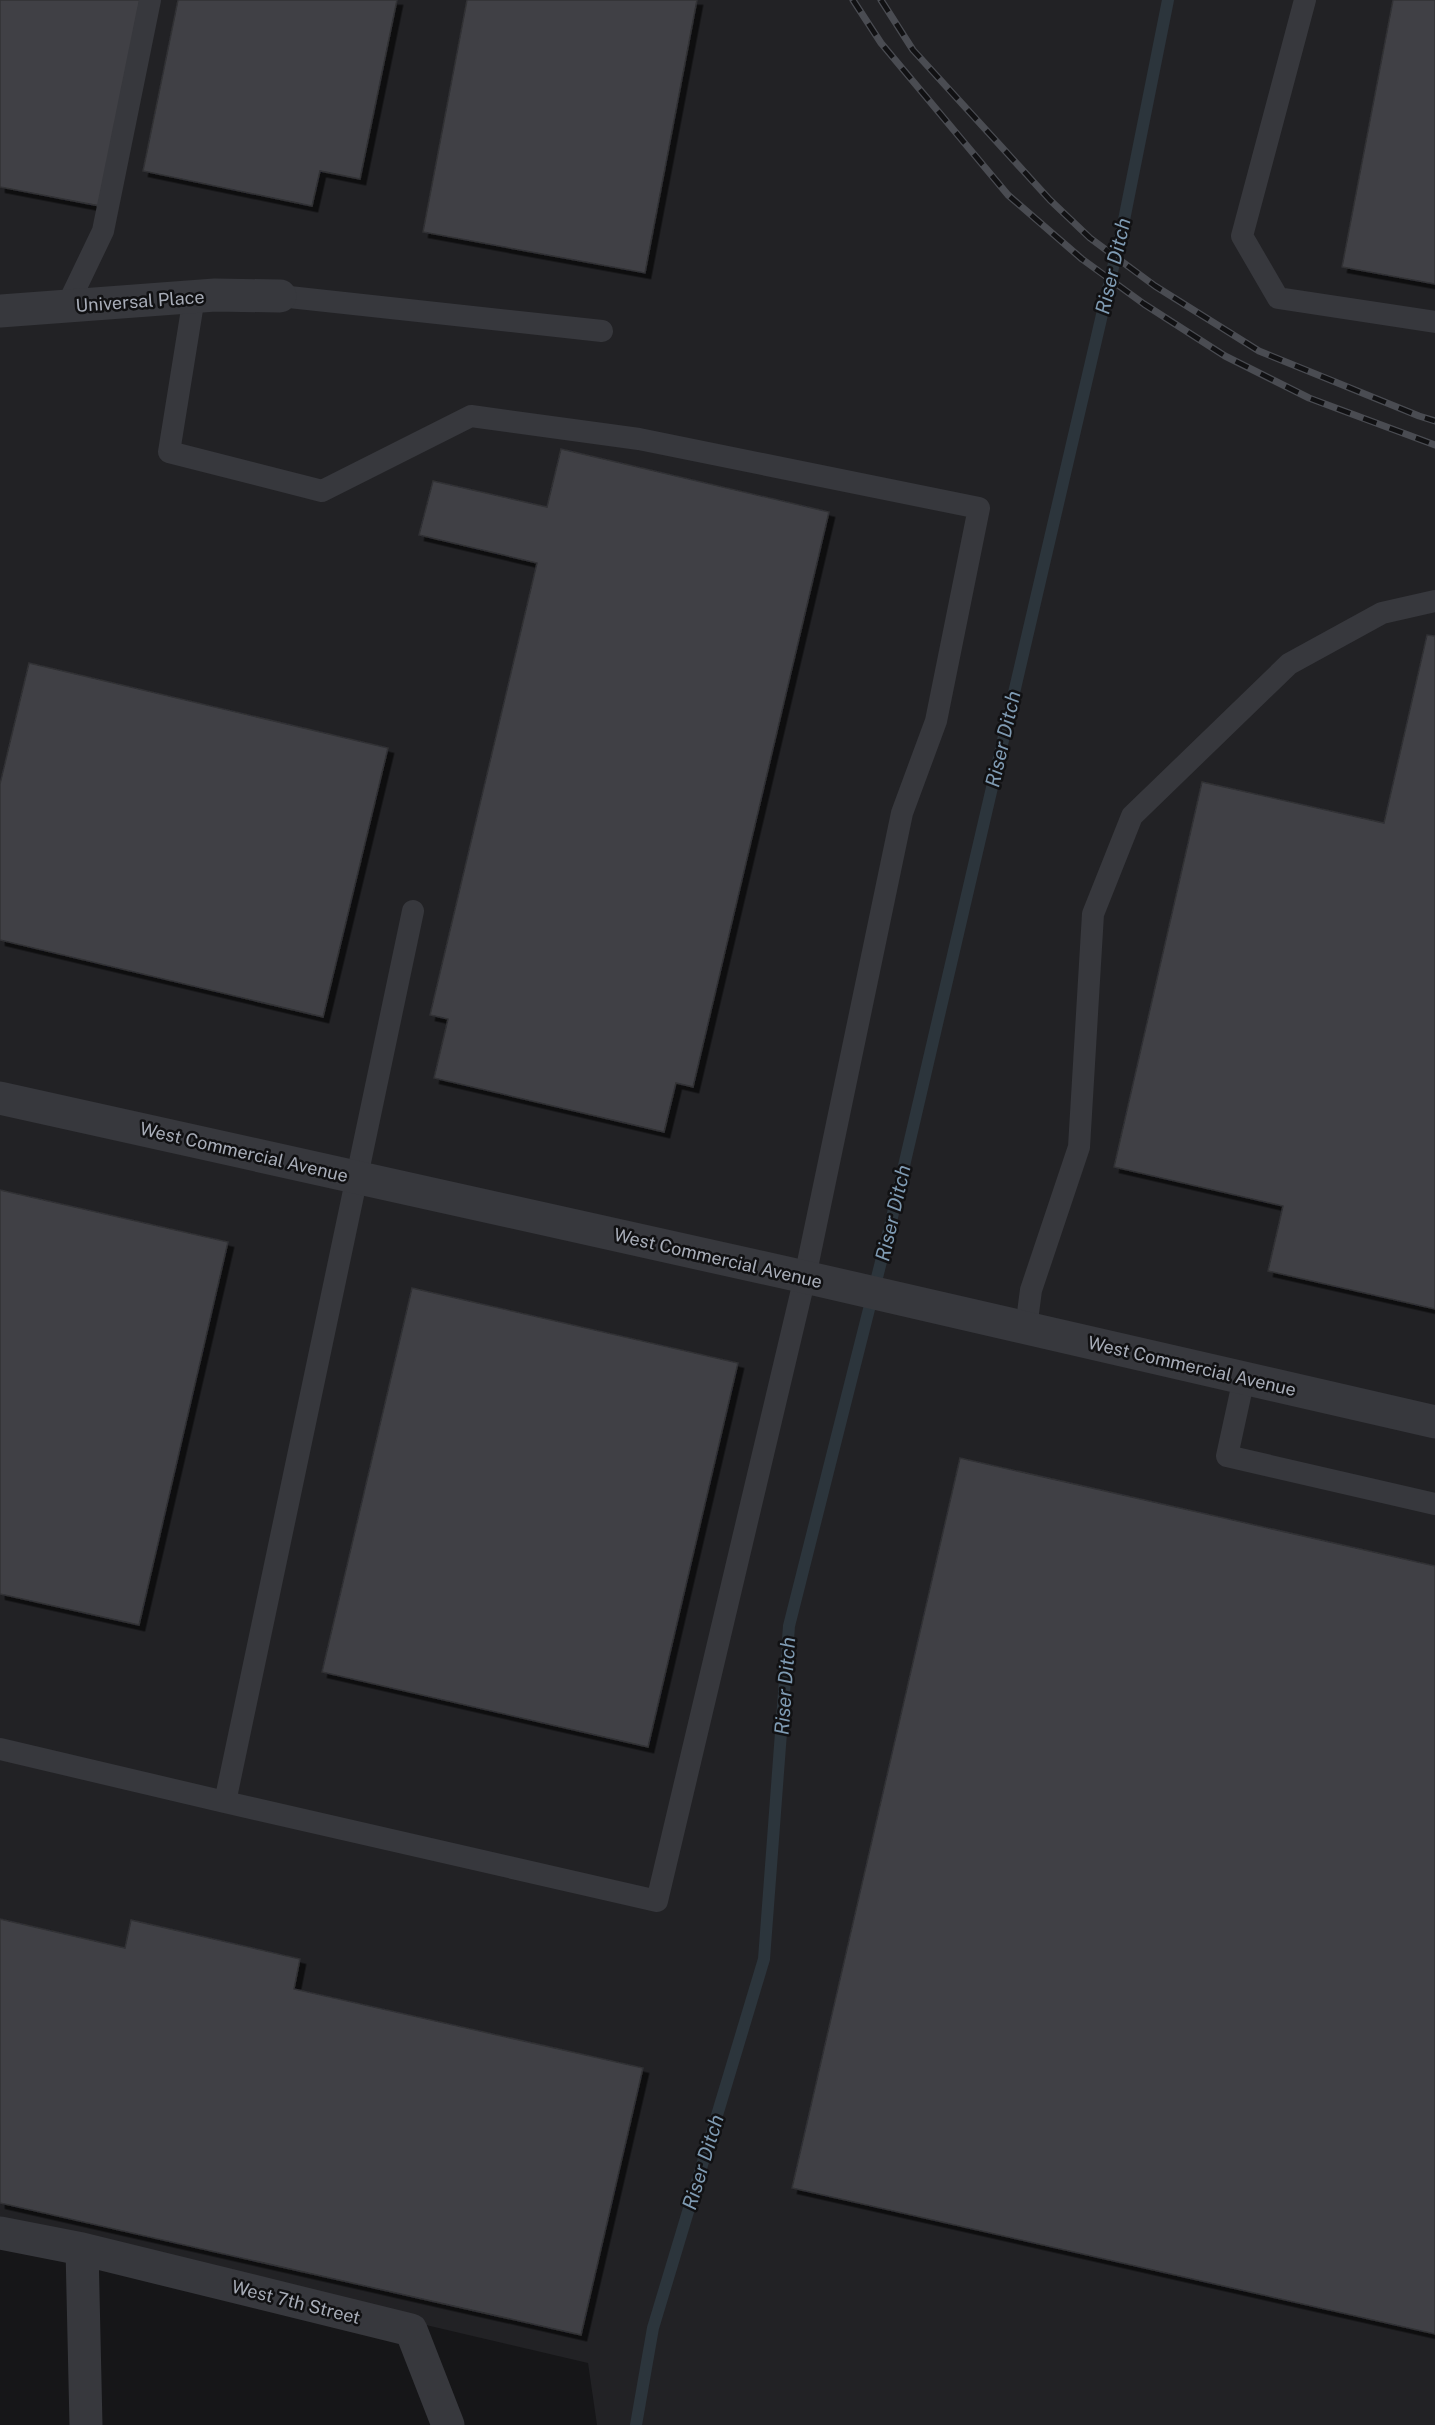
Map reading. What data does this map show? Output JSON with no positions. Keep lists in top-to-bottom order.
{
  "streets": {
    "street": ["Universal Place", "West Commercial Avenue", "West 7th Street"]
  },
  "water": ["Riser Ditch"]
}
